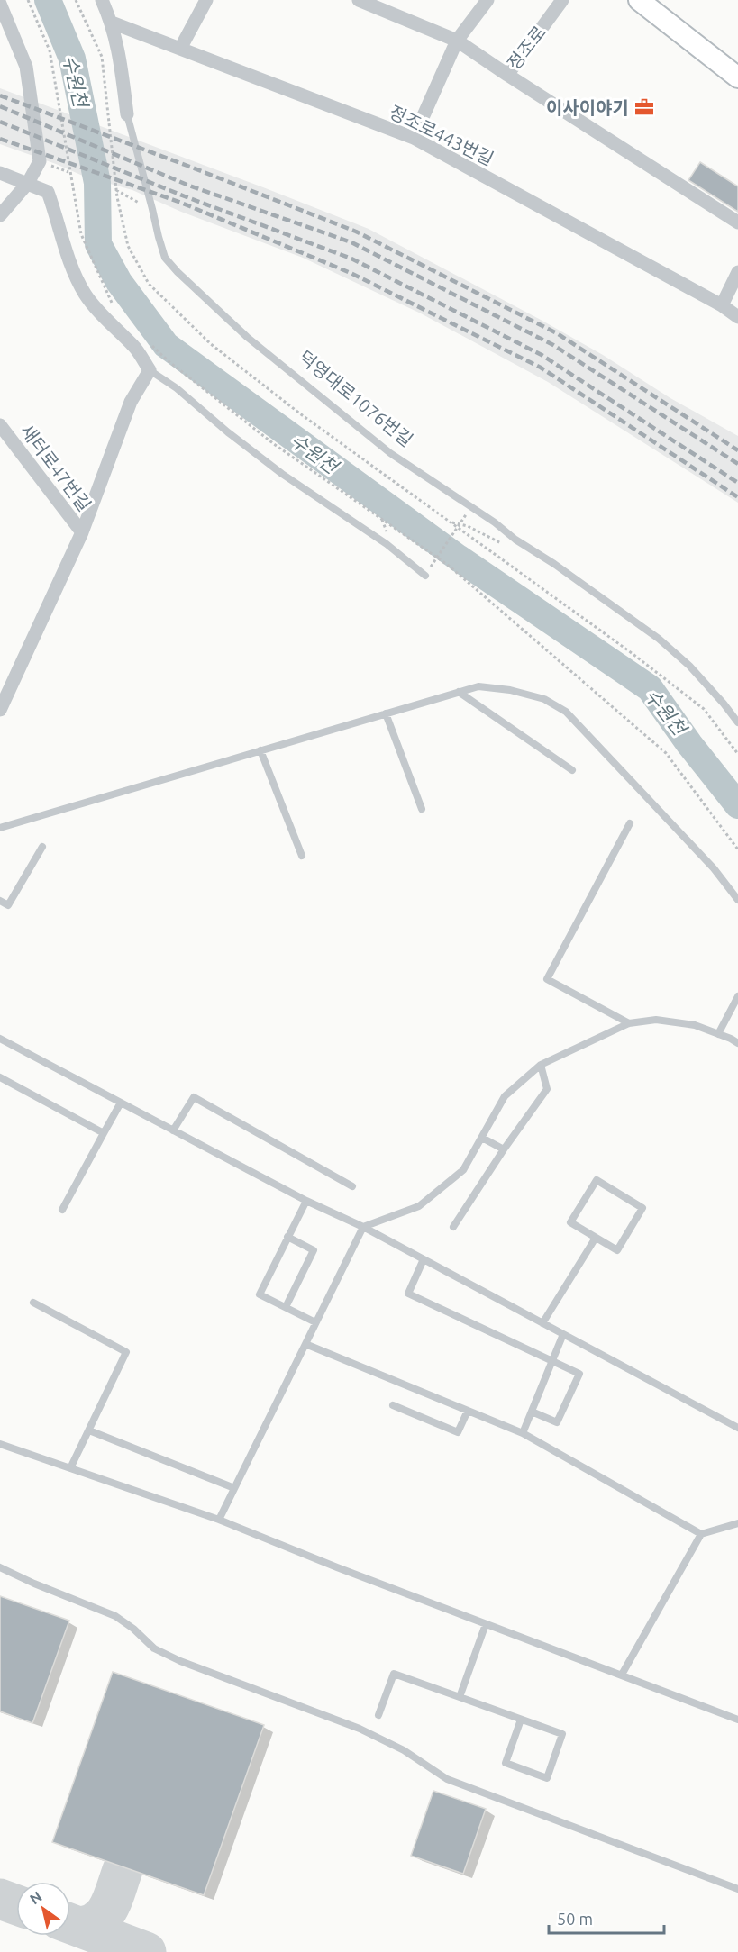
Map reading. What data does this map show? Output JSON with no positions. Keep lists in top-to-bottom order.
{
  "streets": {
    "street": [
      "정조로",
      "정조로443번길",
      "덕영대로1076번길",
      "새터로47번길"
    ]
  },
  "crossings": [
    ["정조로443번길", "덕영대로1076번길"]
  ],
  "water": ["수원천"],
  "places": {
    "office": ["이사이야기"]
  },
  "scale_bar": "50 m",
  "north": "top left"
}
